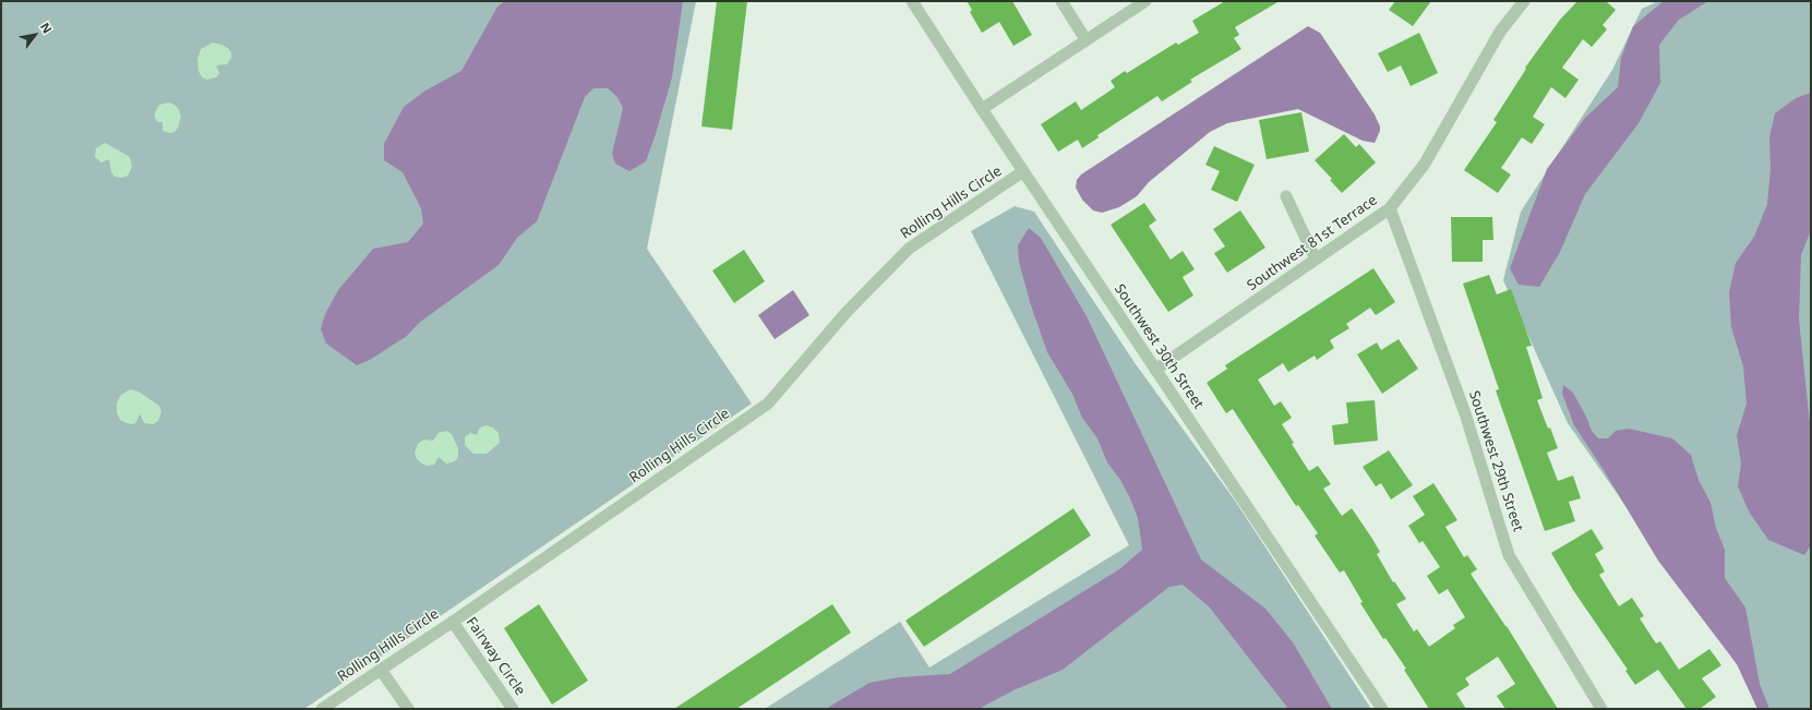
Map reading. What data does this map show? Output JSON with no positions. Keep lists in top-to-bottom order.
{
  "streets": {
    "street": [
      "Rolling Hills Circle",
      "Southwest 81st Terrace",
      "Southwest 30th Street",
      "Southwest 29th Street",
      "Fairway Circle"
    ]
  },
  "crossings": [
    ["Rolling Hills Circle", "Southwest 30th Street"],
    ["Rolling Hills Circle", "Fairway Circle"],
    ["Southwest 81st Terrace", "Southwest 30th Street"],
    ["Southwest 81st Terrace", "Southwest 29th Street"]
  ],
  "north": "top right"
}
